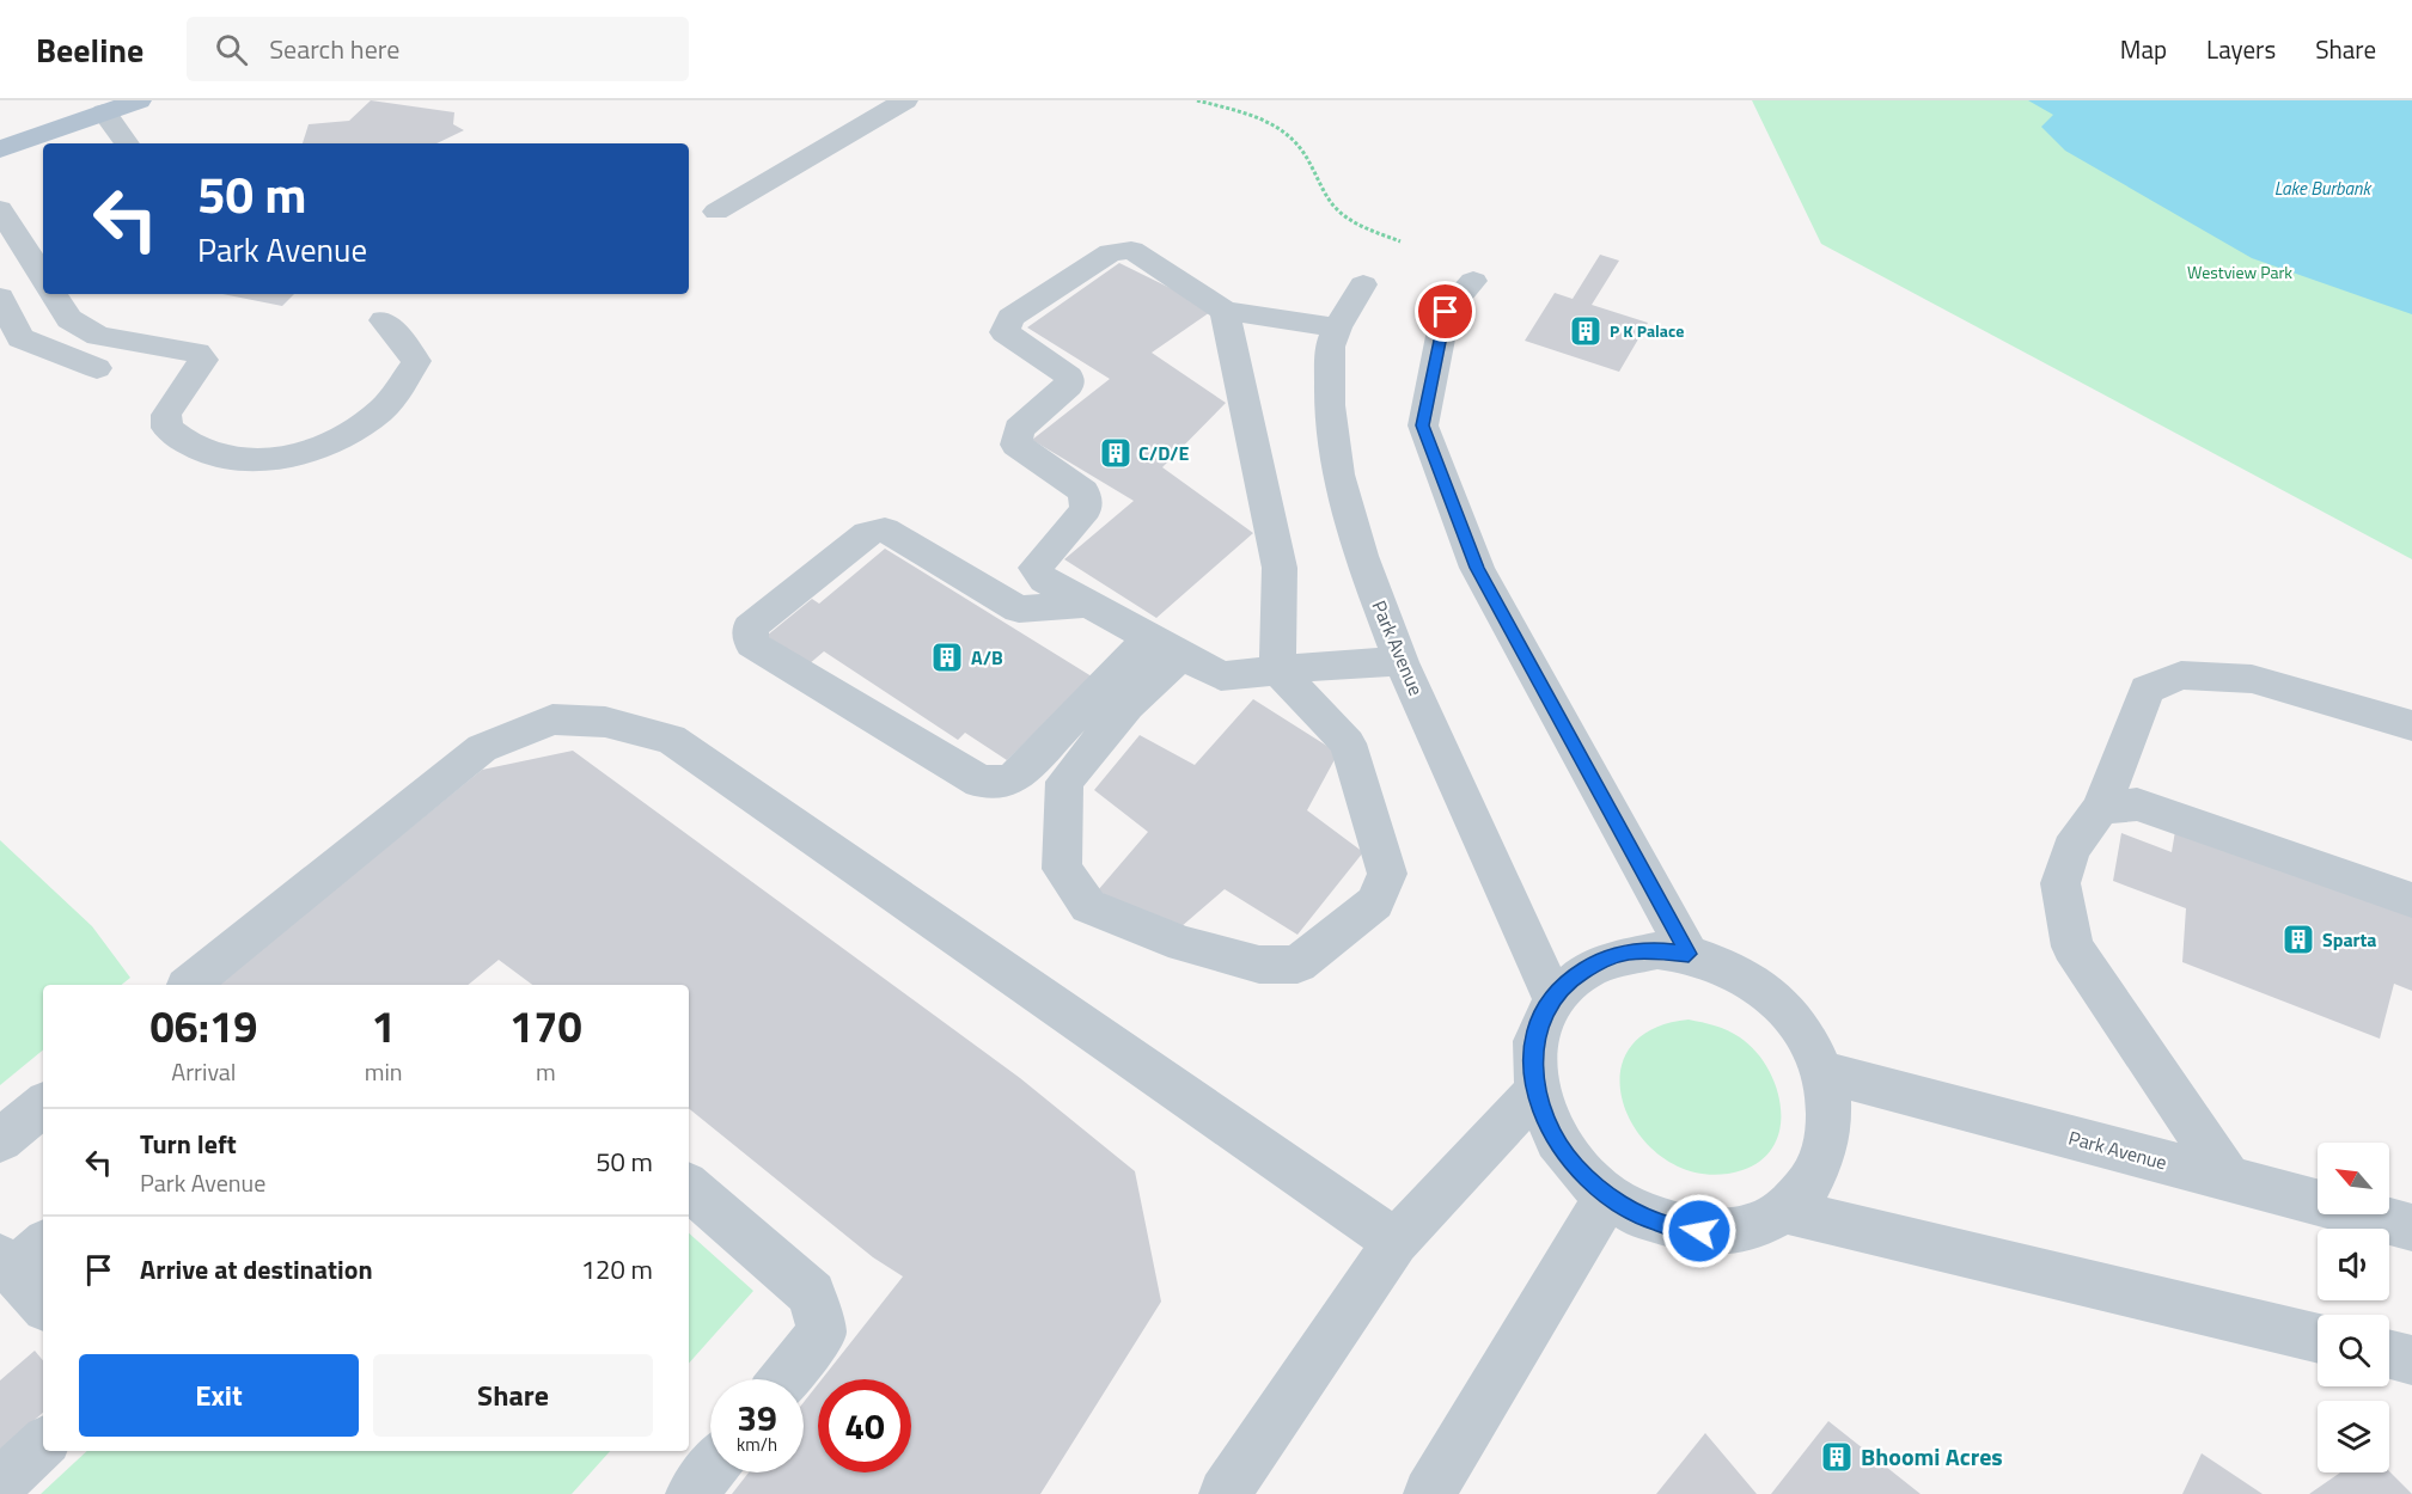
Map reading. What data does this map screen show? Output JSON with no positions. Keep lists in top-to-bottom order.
{
  "streets": {
    "street": ["Park Avenue"]
  },
  "water": ["Lake Burbank"],
  "parks": ["Westview Park"],
  "places": {
    "building": [
      "P K Palace",
      "C/D/E",
      "A/B",
      "Sparta",
      "Bhoomi Acres"
    ]
  },
  "north": "top left",
  "page": {
    "header": "Beeline",
    "search": "Search here",
    "nav": ["Map", "Layers", "Share"],
    "turn": ["50 m", "Park Avenue"],
    "eta": [
      "06:19",
      "Arrival",
      "1",
      "min",
      "170",
      "m"
    ],
    "list": [
      {
        "name": "Turn left",
        "note": "Park Avenue",
        "value": "50 m"
      },
      {
        "name": "Arrive at destination",
        "value": "120 m"
      }
    ],
    "buttons": ["Exit", "Share"],
    "speed": "39 km/h",
    "limit": "40"
  }
}
